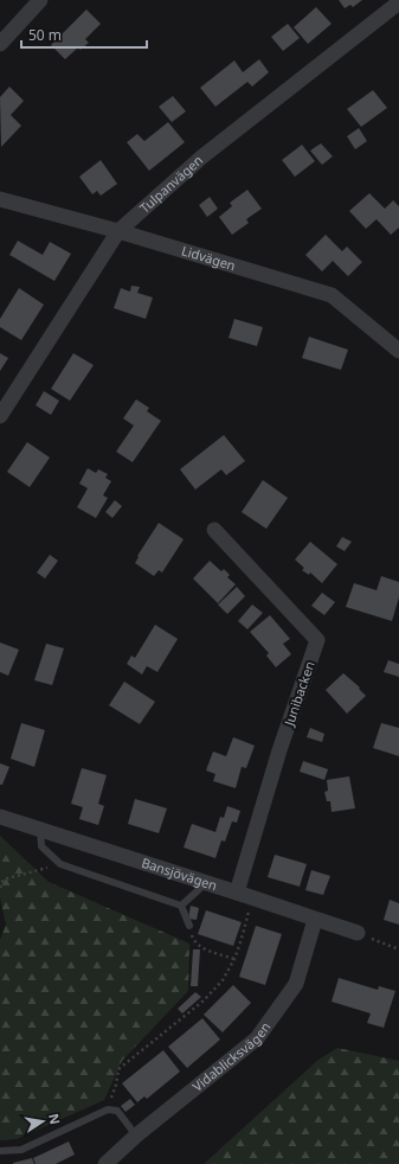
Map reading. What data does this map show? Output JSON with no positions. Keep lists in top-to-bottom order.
{
  "streets": {
    "street": [
      "Tulpanvägen",
      "Lidvägen",
      "Junibacken",
      "Bansjövägen",
      "Vidablicksvägen"
    ]
  },
  "crossings": [
    ["Tulpanvägen", "Lidvägen"],
    ["Junibacken", "Bansjövägen"],
    ["Bansjövägen", "Vidablicksvägen"]
  ],
  "scale_bar": "50 m",
  "north": "right"
}
